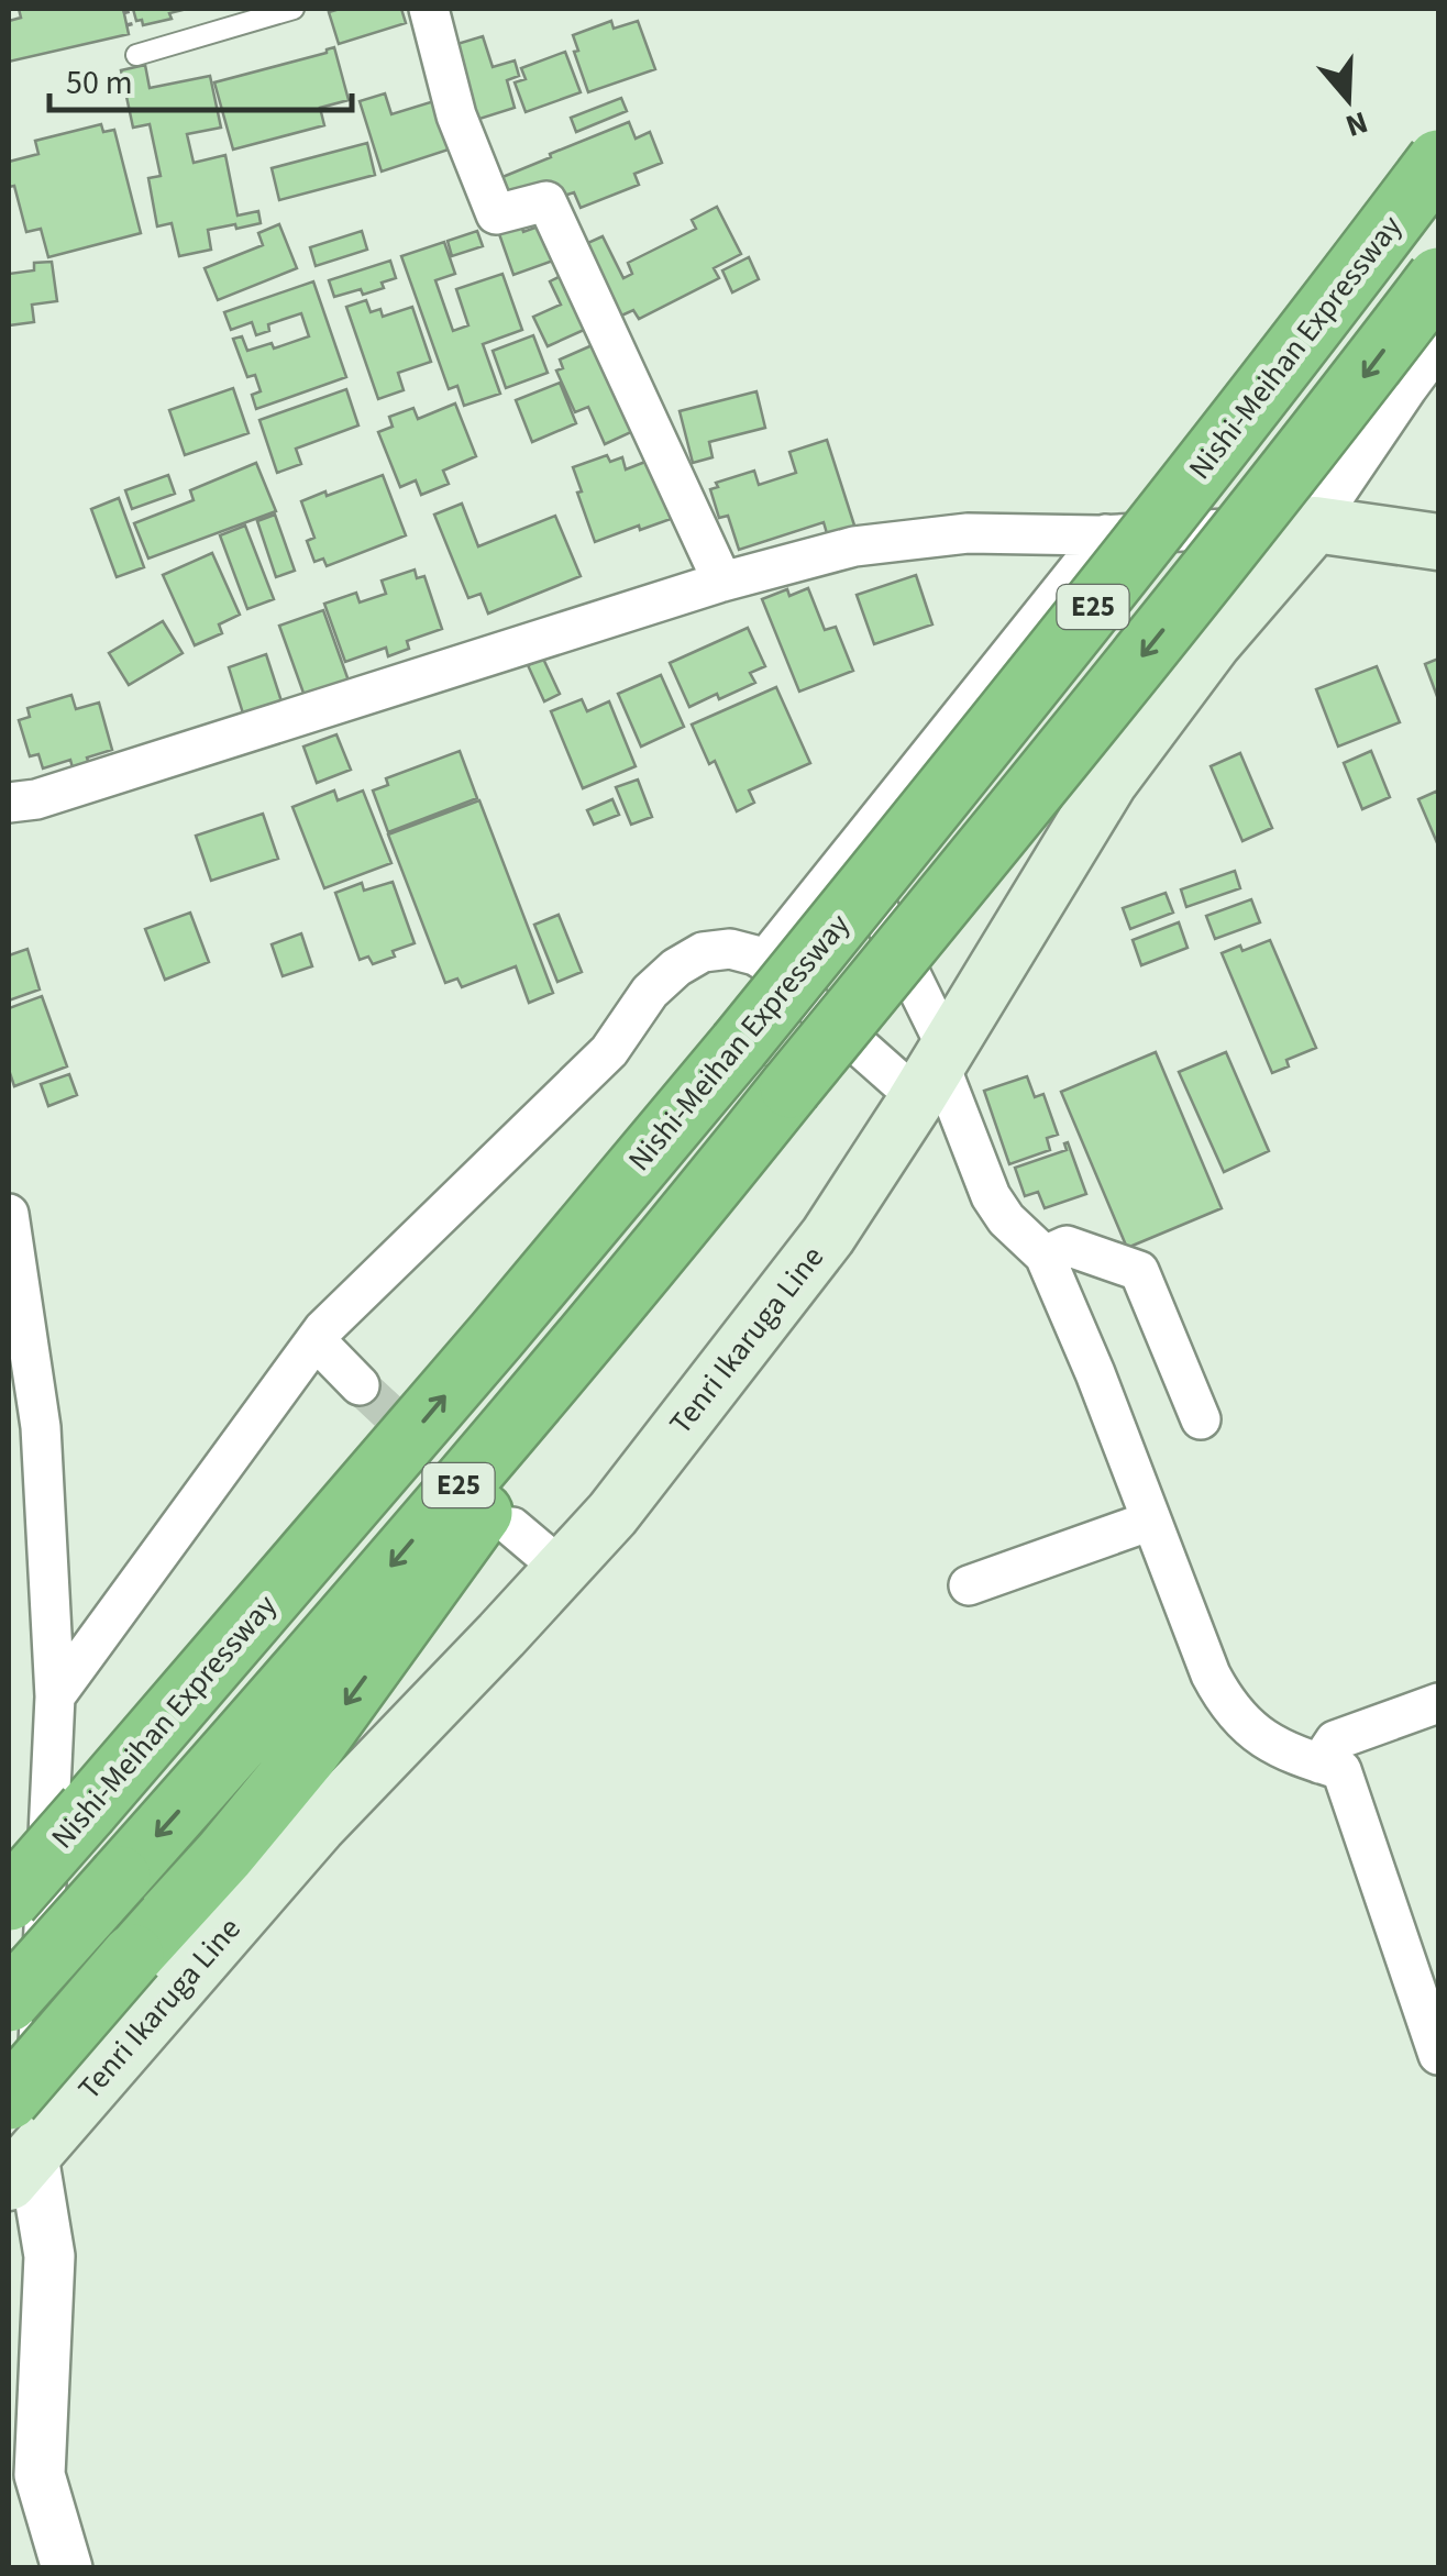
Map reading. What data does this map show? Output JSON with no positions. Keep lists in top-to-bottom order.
{
  "streets": {
    "highway": ["Nishi-Meihan Expressway", "E25"],
    "main road": ["Tenri Ikaruga Line"]
  },
  "scale_bar": "50 m",
  "north": "bottom"
}
